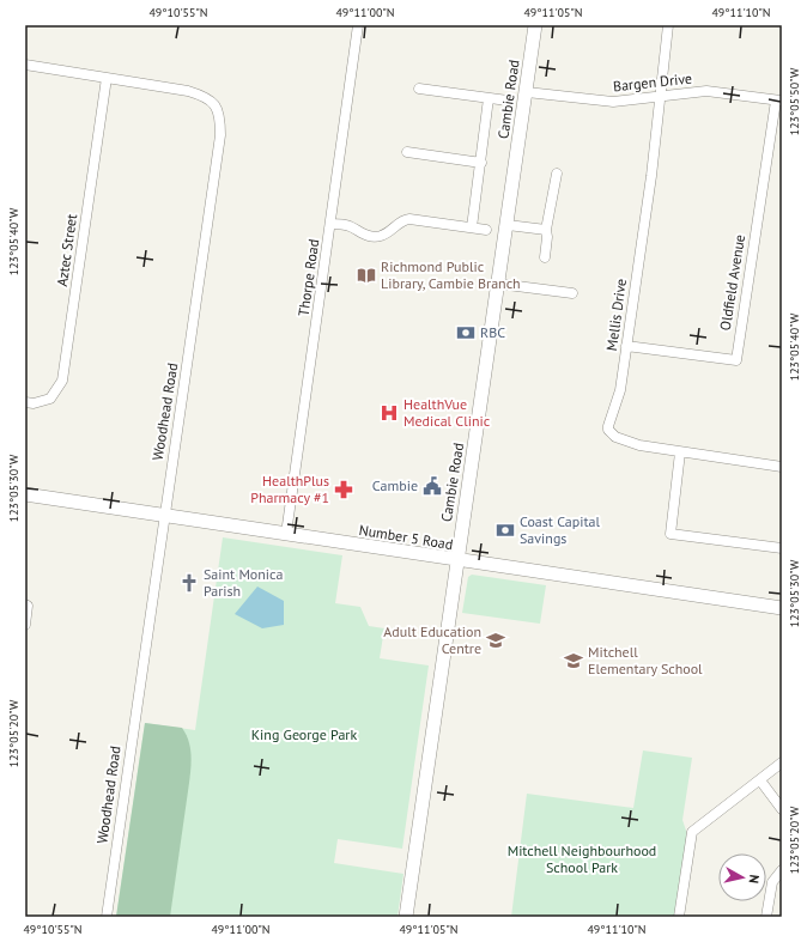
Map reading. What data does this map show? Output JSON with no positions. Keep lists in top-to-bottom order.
{
  "streets": {
    "main road": ["Cambie Road", "Number 5 Road"],
    "street": [
      "Bargen Drive",
      "Aztec Street",
      "Thorpe Road",
      "Oldfield Avenue",
      "Mellis Drive",
      "Woodhead Road"
    ]
  },
  "crossings": [
    ["Bargen Drive", "Cambie Road"],
    ["Bargen Drive", "Oldfield Avenue"],
    ["Bargen Drive", "Mellis Drive"],
    ["Cambie Road", "Number 5 Road"],
    ["Aztec Street", "Woodhead Road"],
    ["Thorpe Road", "Number 5 Road"],
    ["Oldfield Avenue", "Mellis Drive"],
    ["Woodhead Road", "Number 5 Road"]
  ],
  "parks": ["King George Park", "Mitchell Neighbourhood School Park"],
  "places": {
    "library": ["Richmond Public Library, Cambie Branch"],
    "bank": ["RBC", "Coast Capital Savings"],
    "hospital": ["HealthVue Medical Clinic"],
    "public building": ["Cambie"],
    "pharmacy": ["HealthPlus Pharmacy #1"],
    "church": ["Saint Monica Parish"],
    "school or university": ["Adult Education Centre", "Mitchell Elementary School"]
  },
  "north": "right",
  "coordinates": [
    "49°10'55\"N",
    "49°11'00\"N",
    "49°11'05\"N",
    "49°11'10\"N",
    "123°05'50\"W",
    "123°05'40\"W",
    "123°05'30\"W",
    "123°05'20\"W"
  ]
}
